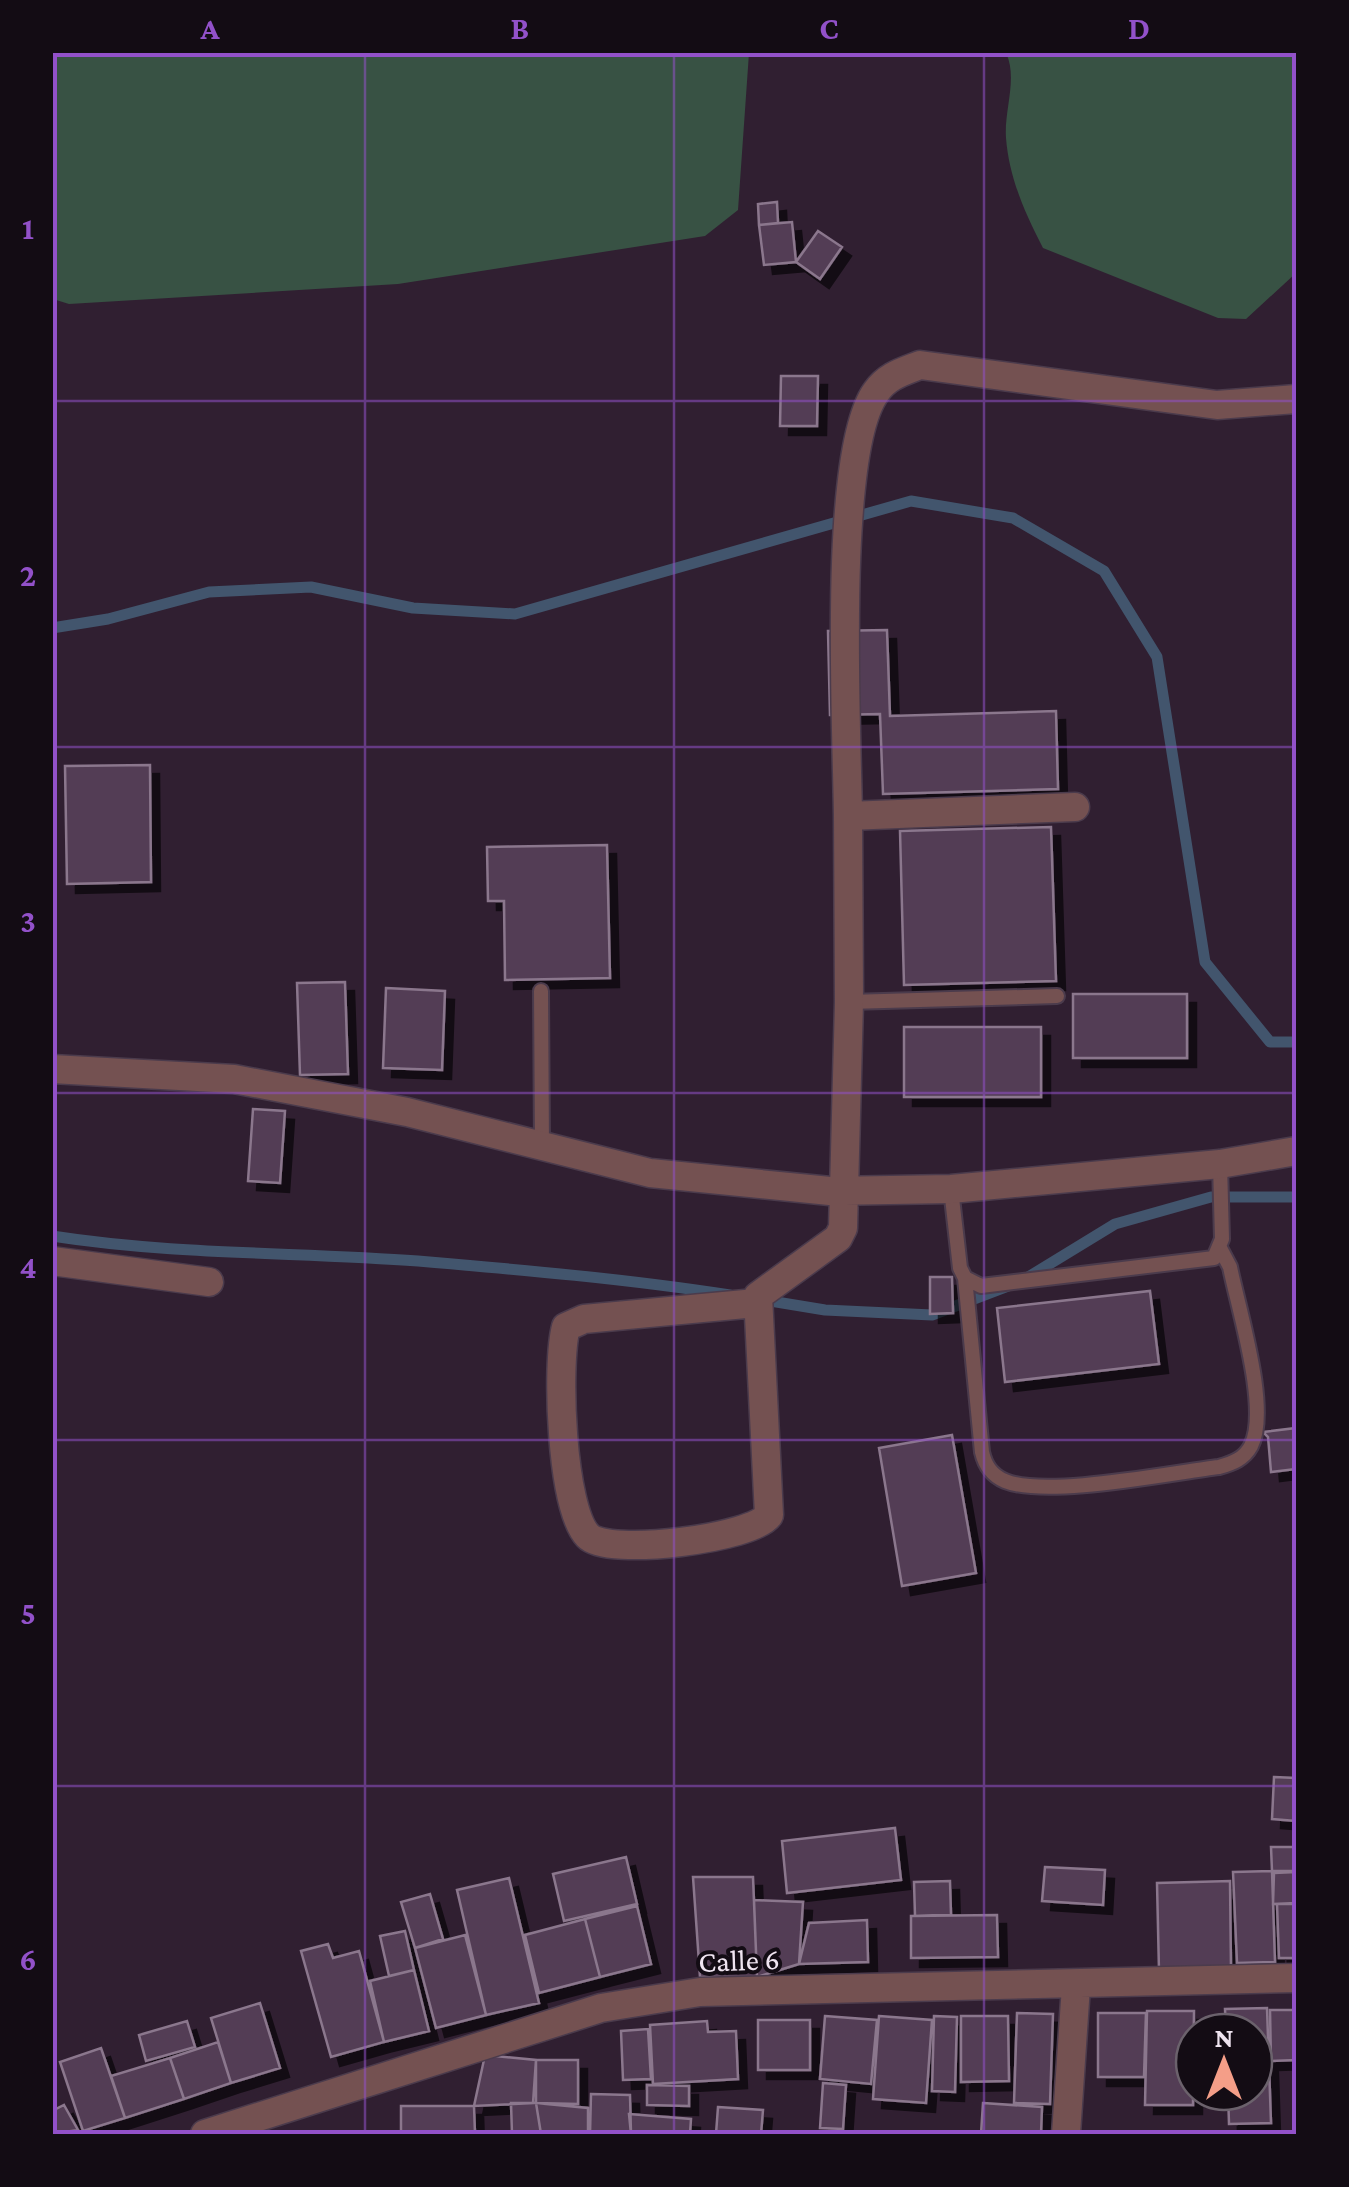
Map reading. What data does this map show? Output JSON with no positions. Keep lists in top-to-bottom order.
{
  "streets": {
    "street": ["Calle 6"]
  },
  "north": "top",
  "grid": {
    "columns": [
      "A",
      "B",
      "C",
      "D"
    ],
    "rows": [
      "1",
      "2",
      "3",
      "4",
      "5",
      "6"
    ]
  }
}
